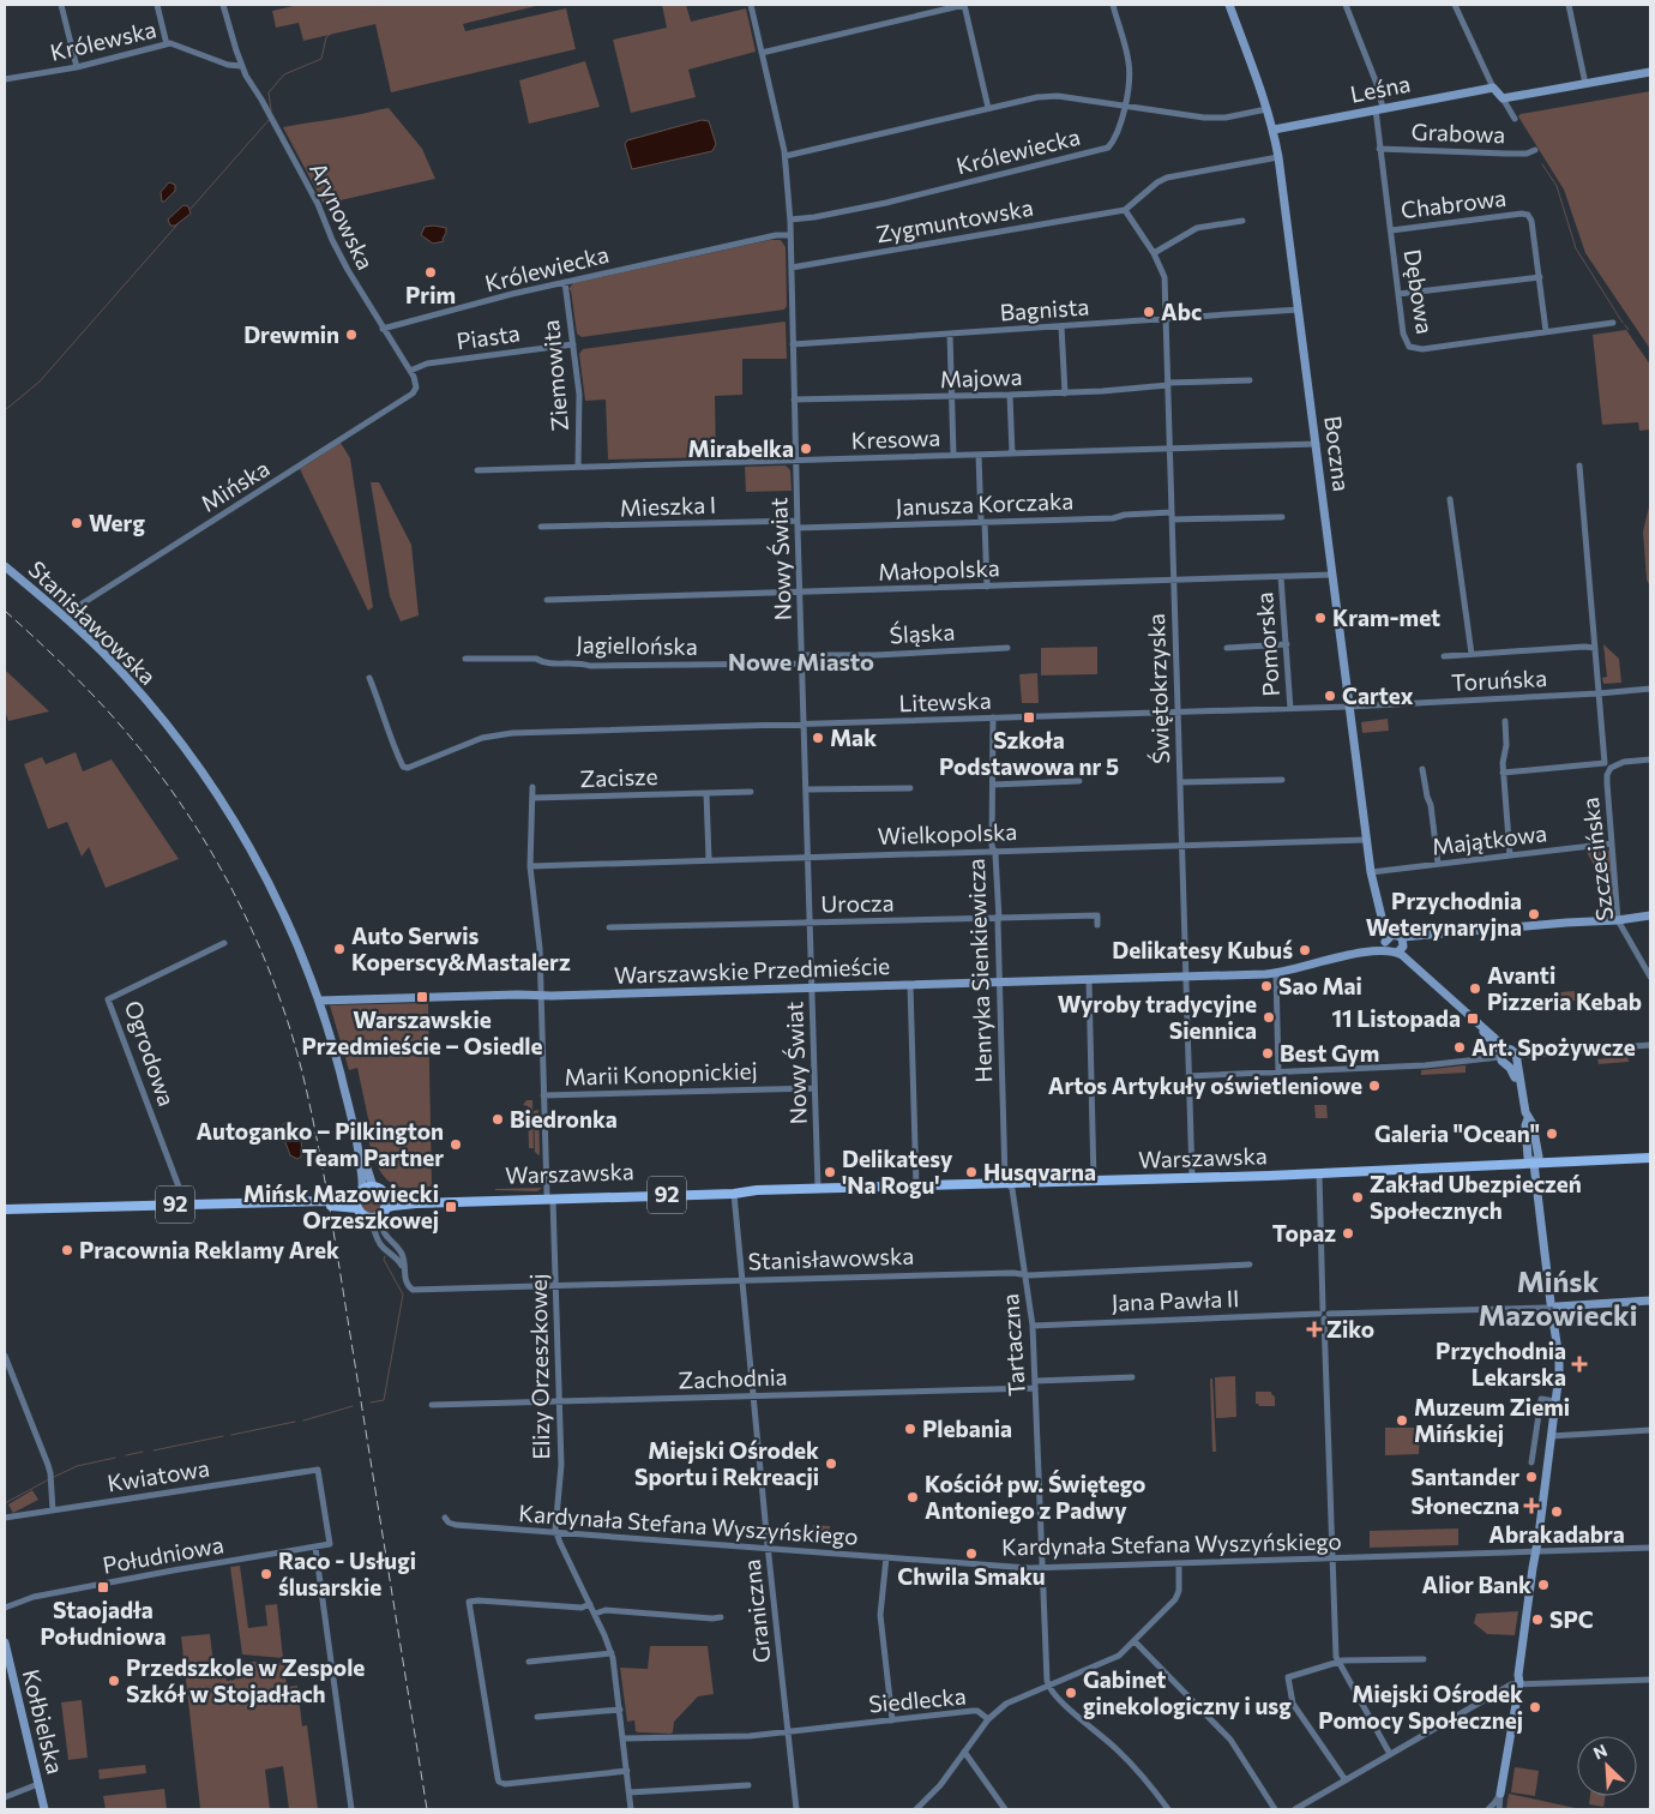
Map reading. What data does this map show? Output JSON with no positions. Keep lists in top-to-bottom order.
{
  "streets": {
    "main road": ["Warszawska", "92"],
    "street": [
      "Królewska",
      "Leśna",
      "Grabowa",
      "Królewiecka",
      "Chabrowa",
      "Arynowska",
      "Zygmuntowska",
      "Dębowa",
      "Bagnista",
      "Piasta",
      "Ziemowita",
      "Majowa",
      "Kresowa",
      "Boczna",
      "Mińska",
      "Janusza Korczaka",
      "Mieszka I",
      "Nowy Świat",
      "Małopolska",
      "Stanisławowska",
      "Śląska",
      "Pomorska",
      "Jagiellońska",
      "Toruńska",
      "Świętokrzyska",
      "Litewska",
      "Zacisze",
      "Wielkopolska",
      "Majątkowa",
      "Szczecińska",
      "Urocza",
      "Warszawskie Przedmieście",
      "Henryka Sienkiewicza",
      "Ogrodowa",
      "Marii Konopnickiej",
      "Jana Pawła II",
      "Tartaczna",
      "Elizy Orzeszkowej",
      "Zachodnia",
      "Kwiatowa",
      "Kardynała Stefana Wyszyńskiego",
      "Południowa",
      "Graniczna",
      "Siedlecka",
      "Kołbielska"
    ]
  },
  "crossings": [
    ["Królewska", "Arynowska"],
    ["Leśna", "Dębowa"],
    ["Leśna", "Boczna"],
    ["Grabowa", "Dębowa"],
    ["Królewiecka", "Arynowska"],
    ["Królewiecka", "Ziemowita"],
    ["Królewiecka", "Nowy Świat"],
    ["Chabrowa", "Dębowa"],
    ["Arynowska", "Piasta"],
    ["Arynowska", "Mińska"],
    ["Zygmuntowska", "Nowy Świat"],
    ["Zygmuntowska", "Świętokrzyska"],
    ["Bagnista", "Boczna"],
    ["Bagnista", "Nowy Świat"],
    ["Bagnista", "Świętokrzyska"],
    ["Piasta", "Ziemowita"],
    ["Ziemowita", "Kresowa"],
    ["Majowa", "Nowy Świat"],
    ["Majowa", "Świętokrzyska"],
    ["Kresowa", "Boczna"],
    ["Kresowa", "Nowy Świat"],
    ["Kresowa", "Świętokrzyska"],
    ["Boczna", "Małopolska"],
    ["Boczna", "Toruńska"],
    ["Boczna", "Litewska"],
    ["Boczna", "Wielkopolska"],
    ["Boczna", "Majątkowa"],
    ["Boczna", "Warszawskie Przedmieście"],
    ["Mińska", "Stanisławowska"],
    ["Janusza Korczaka", "Nowy Świat"],
    ["Janusza Korczaka", "Świętokrzyska"],
    ["Mieszka I", "Nowy Świat"],
    ["Nowy Świat", "Małopolska"],
    ["Nowy Świat", "Śląska"],
    ["Nowy Świat", "Jagiellońska"],
    ["Nowy Świat", "Litewska"],
    ["Nowy Świat", "Wielkopolska"],
    ["Nowy Świat", "Urocza"],
    ["Nowy Świat", "Warszawskie Przedmieście"],
    ["Nowy Świat", "Marii Konopnickiej"],
    ["Nowy Świat", "Warszawska"],
    ["Małopolska", "Pomorska"],
    ["Małopolska", "Świętokrzyska"],
    ["Stanisławowska", "Warszawskie Przedmieście"],
    ["Stanisławowska", "Tartaczna"],
    ["Stanisławowska", "Elizy Orzeszkowej"],
    ["Stanisławowska", "Graniczna"],
    ["Pomorska", "Litewska"],
    ["Toruńska", "Litewska"],
    ["Toruńska", "Szczecińska"],
    ["Świętokrzyska", "Litewska"],
    ["Świętokrzyska", "Wielkopolska"],
    ["Świętokrzyska", "Warszawskie Przedmieście"],
    ["Świętokrzyska", "Warszawska"],
    ["Litewska", "Henryka Sienkiewicza"],
    ["Zacisze", "Elizy Orzeszkowej"],
    ["Wielkopolska", "Henryka Sienkiewicza"],
    ["Wielkopolska", "Elizy Orzeszkowej"],
    ["Majątkowa", "Szczecińska"],
    ["Szczecińska", "Warszawskie Przedmieście"],
    ["Urocza", "Henryka Sienkiewicza"],
    ["Warszawskie Przedmieście", "Henryka Sienkiewicza"],
    ["Warszawskie Przedmieście", "Elizy Orzeszkowej"],
    ["Henryka Sienkiewicza", "Warszawska"],
    ["Henryka Sienkiewicza", "Tartaczna"],
    ["Ogrodowa", "92"],
    ["Marii Konopnickiej", "Elizy Orzeszkowej"],
    ["Warszawska", "92"],
    ["Warszawska", "Tartaczna"],
    ["Warszawska", "Elizy Orzeszkowej"],
    ["Warszawska", "Graniczna"],
    ["Jana Pawła II", "Tartaczna"],
    ["Tartaczna", "Zachodnia"],
    ["Tartaczna", "Kardynała Stefana Wyszyńskiego"],
    ["Tartaczna", "Siedlecka"],
    ["Elizy Orzeszkowej", "Zachodnia"],
    ["Elizy Orzeszkowej", "Kardynała Stefana Wyszyńskiego"],
    ["Zachodnia", "Graniczna"],
    ["Kwiatowa", "Południowa"],
    ["Kardynała Stefana Wyszyńskiego", "Graniczna"],
    ["Kardynała Stefana Wyszyńskiego", "Siedlecka"],
    ["Graniczna", "Siedlecka"]
  ],
  "districts": ["Nowe Miasto", "Mińsk Mazowiecki"],
  "places": {
    "other": [
      "Prim",
      "Abc",
      "Drewmin",
      "Mirabelka",
      "Werg",
      "Kram-met",
      "Cartex",
      "Mak",
      "Przychodnia Weterynaryjna",
      "Auto Serwis Koperscy&Mastalerz",
      "Delikatesy Kubuś",
      "Sao Mai",
      "Avanti Pizzeria Kebab",
      "Wyroby tradycyjne Siennica",
      "Art. Spożywcze",
      "Best Gym",
      "Artos Artykuły oświetleniowe",
      "Biedronka",
      "Galeria \"Ocean\"",
      "Autoganko – Pilkington Team Partner",
      "Delikatesy 'Na Rogu'",
      "Husqvarna",
      "Zakład Ubezpieczeń Społecznych",
      "Topaz",
      "Pracownia Reklamy Arek",
      "Muzeum Ziemi Mińskiej",
      "Plebania",
      "Miejski Ośrodek Sportu i Rekreacji",
      "Santander",
      "Kościół pw. Świętego Antoniego z Padwy",
      "Abrakadabra",
      "Chwila Smaku",
      "Raco - Usługi ślusarskie",
      "Alior Bank",
      "SPC",
      "Przedszkole w Zespole Szkół w Stojadłach",
      "Gabinet ginekologiczny i usg",
      "Miejski Ośrodek Pomocy Społecznej"
    ],
    "transit": [
      "Szkoła Podstawowa nr 5",
      "Warszawskie Przedmieście – Osiedle",
      "11 Listopada",
      "Mińsk Mazowiecki Orzeszkowej",
      "Staojadła Południowa"
    ],
    "health": ["Ziko", "Przychodnia Lekarska", "Słoneczna"]
  },
  "north": "top left"
}
